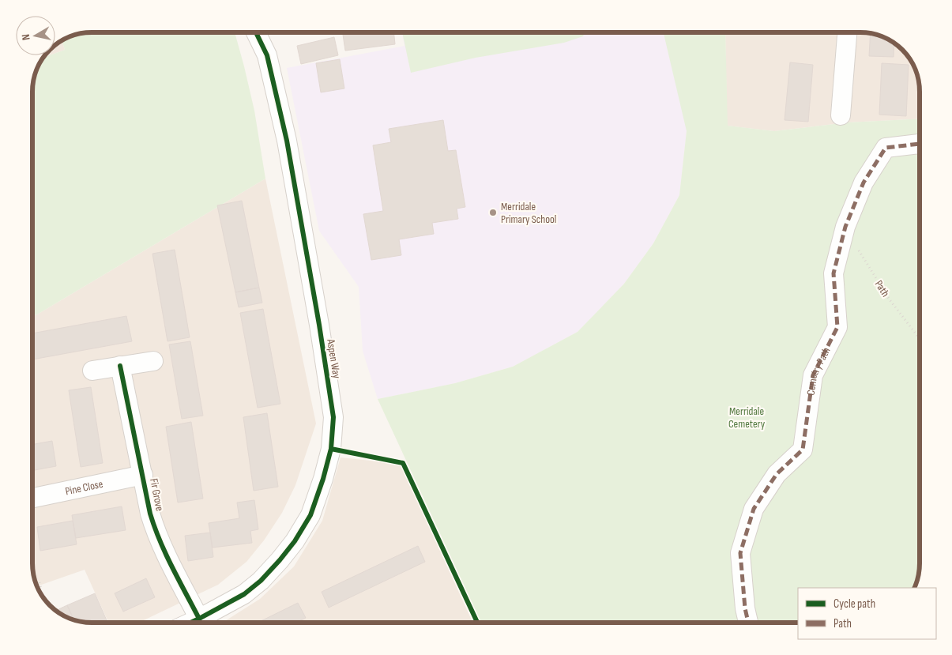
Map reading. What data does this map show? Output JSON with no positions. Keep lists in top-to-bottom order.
{
  "streets": {
    "street": [
      "Aspen Way",
      "Cemetry Path",
      "Pine Close",
      "Fir Grove"
    ],
    "path": ["Path"]
  },
  "crossings": [
    ["Path", "Cemetry Path"],
    ["Aspen Way", "Fir Grove"],
    ["Pine Close", "Fir Grove"]
  ],
  "parks": ["Merridale Cemetery"],
  "places": ["Merridale Primary School"],
  "legend": ["Cycle path", "Path"],
  "north": "left"
}
